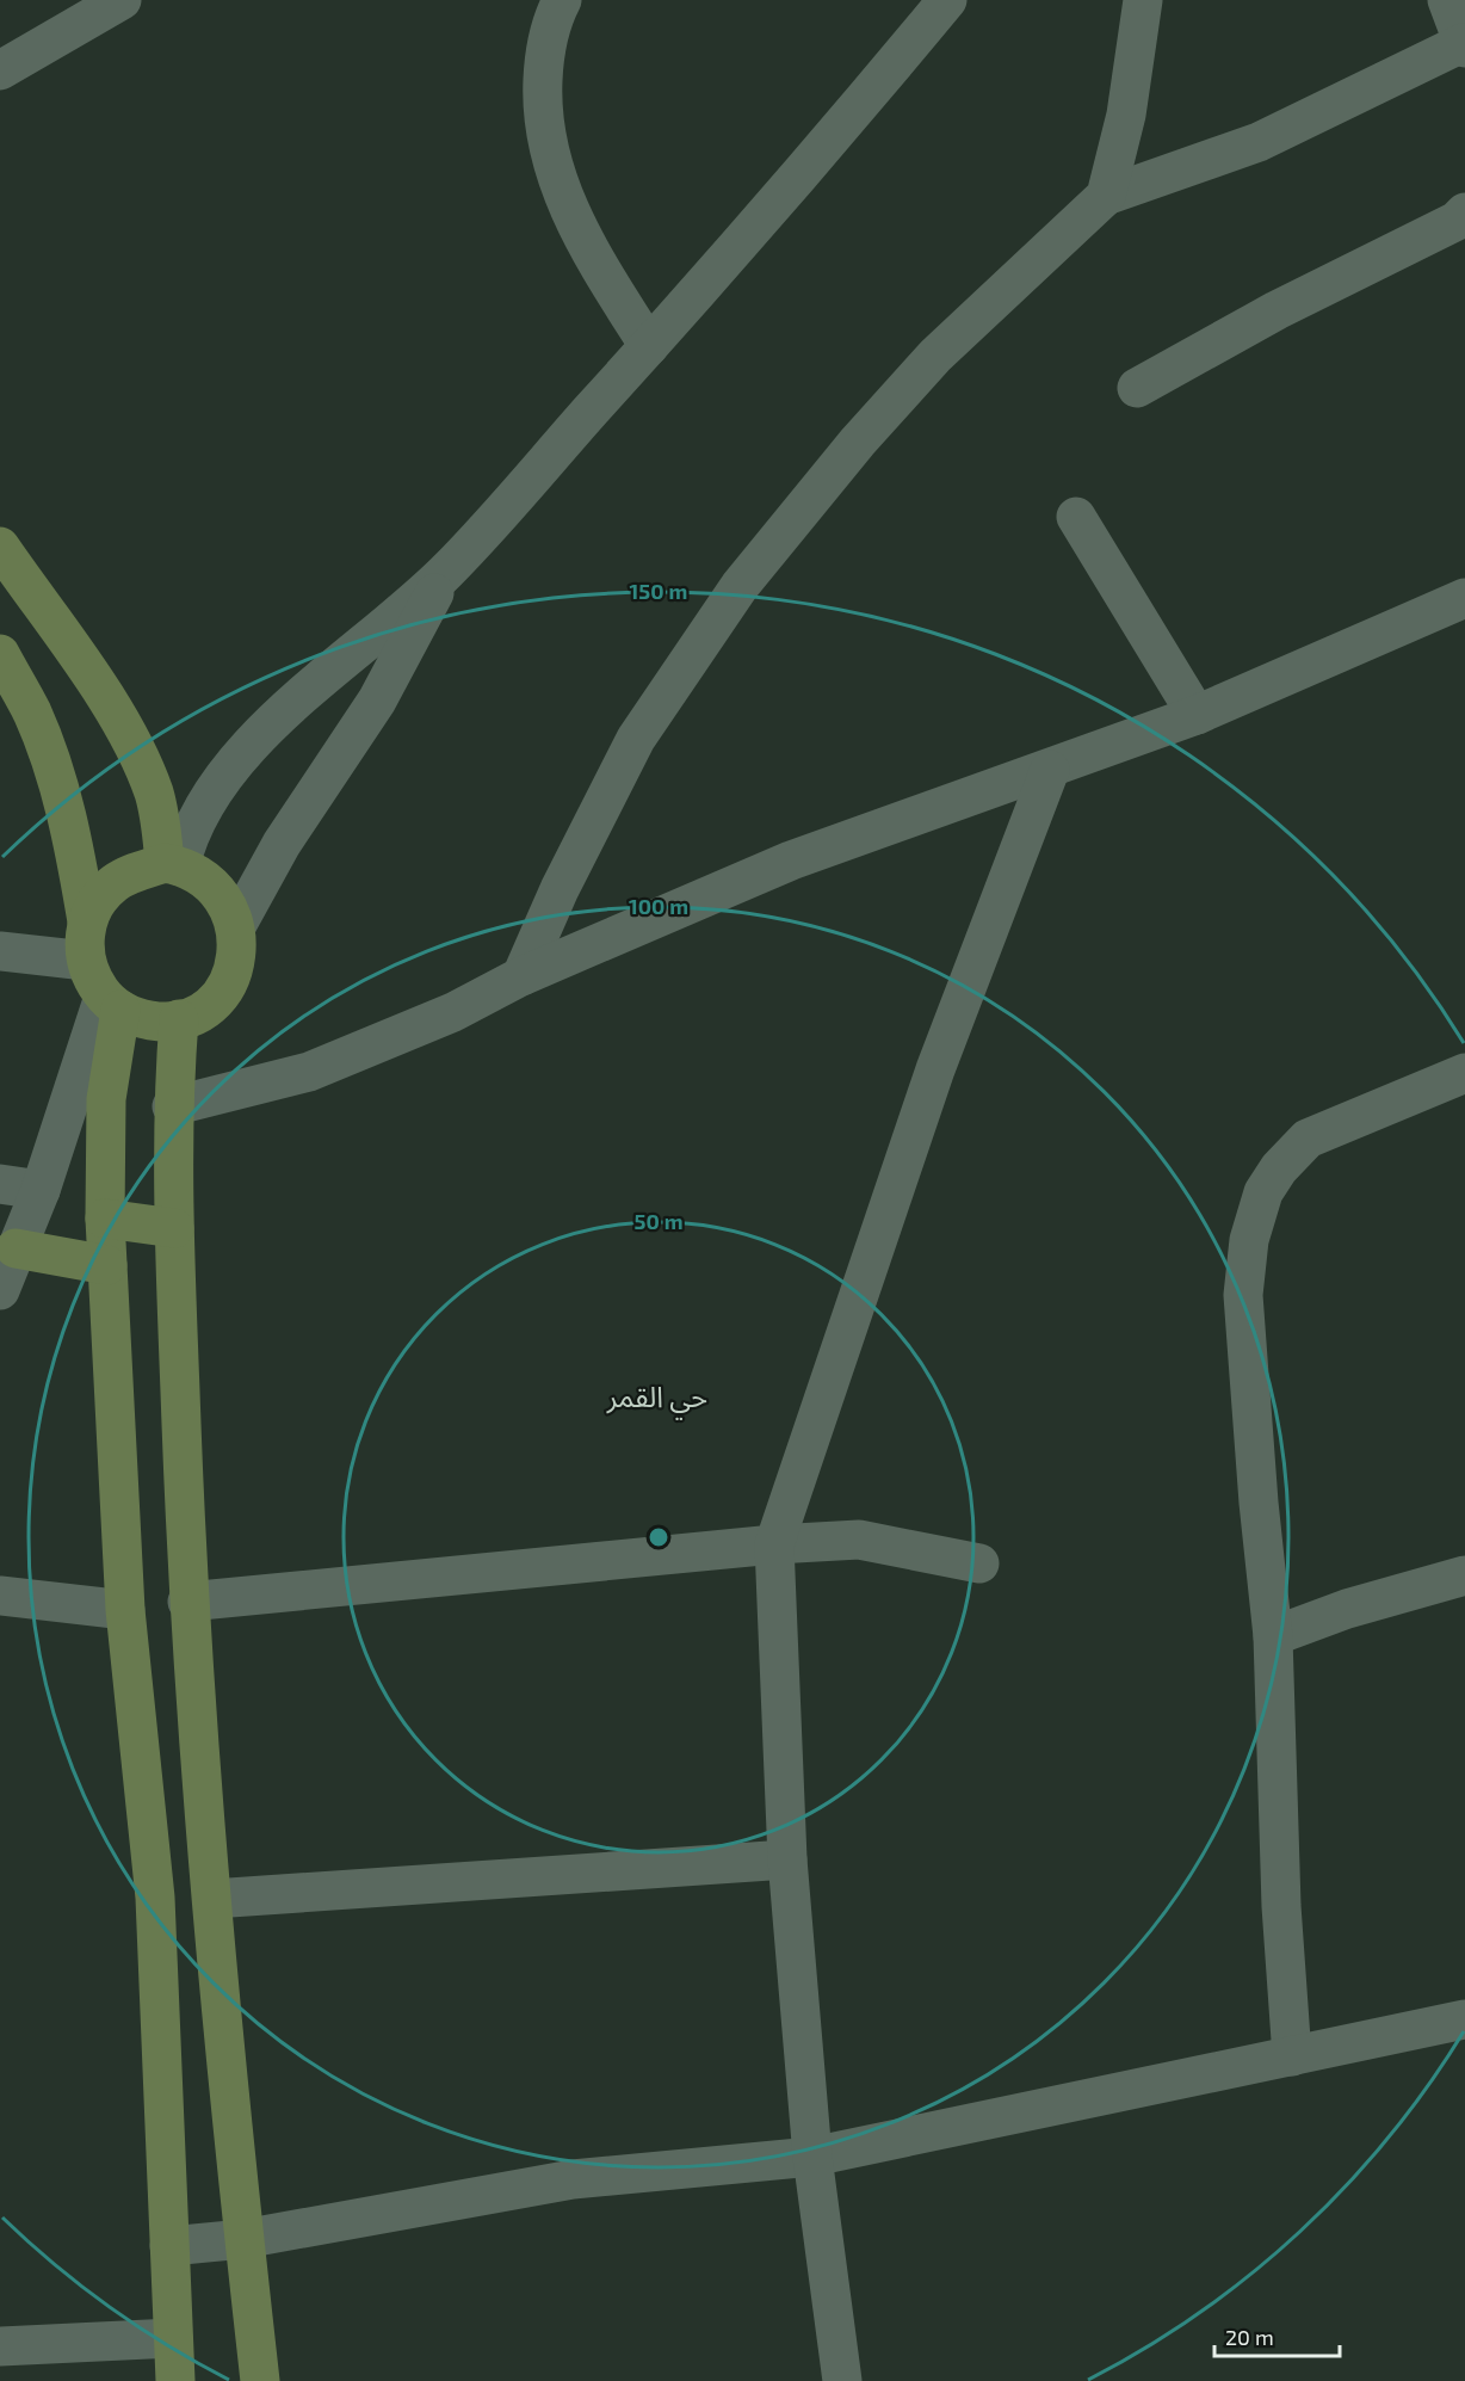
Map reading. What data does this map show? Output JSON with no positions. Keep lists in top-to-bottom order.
{
  "districts": ["حي القمر"],
  "scale_bar": "20 m",
  "rings": ["150 m", "100 m", "50 m"]
}
